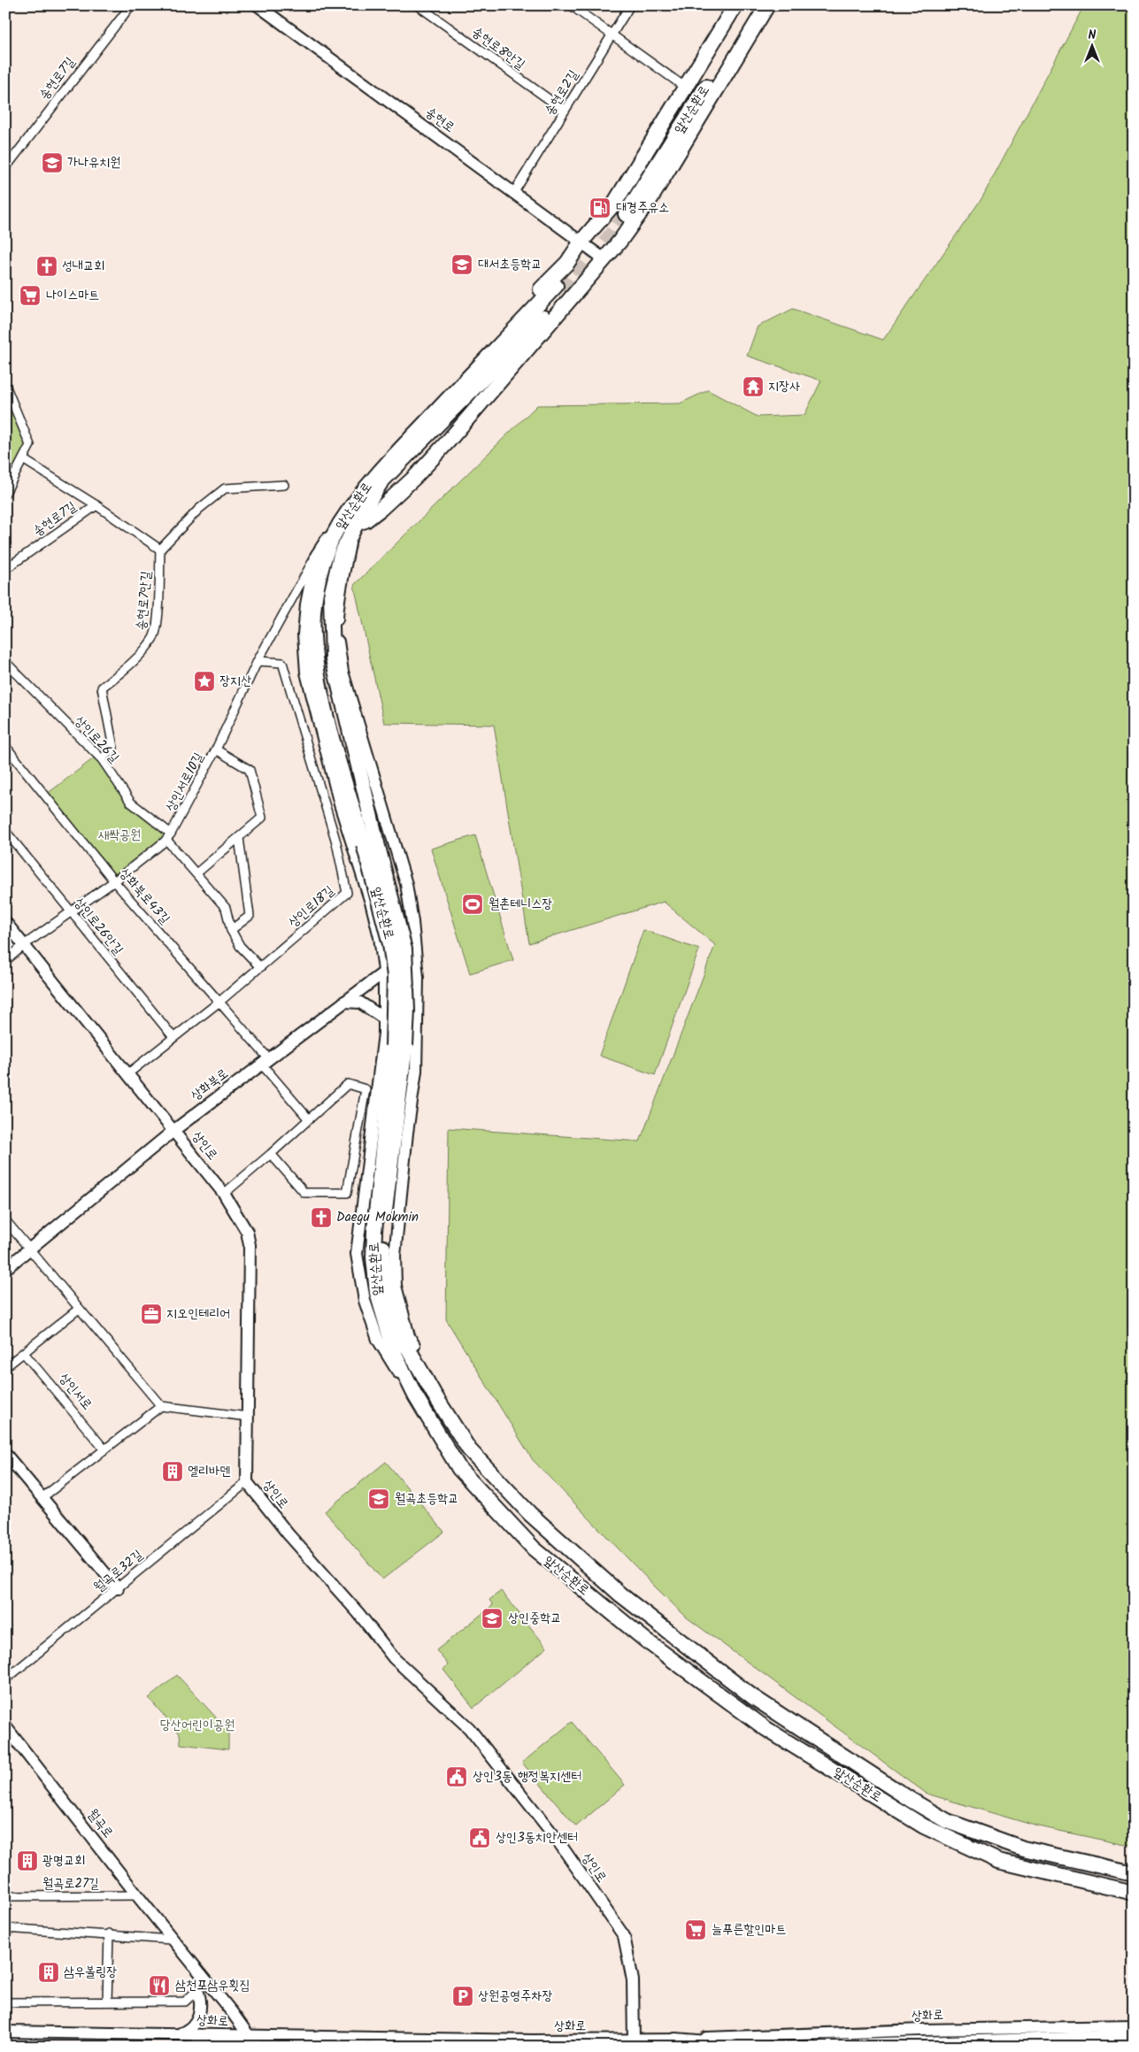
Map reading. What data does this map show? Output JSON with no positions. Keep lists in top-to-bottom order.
{
  "streets": {
    "highway": ["앞산순환로"],
    "main road": [
      "송현로",
      "상화북로",
      "상인로",
      "월곡로",
      "상화로"
    ],
    "street": [
      "송현로8안길",
      "송현로7길",
      "송현로2길",
      "송현로7안길",
      "상인로26길",
      "상인서로10길",
      "상화북로43길",
      "상인로18길",
      "상인로26안길",
      "상인서로",
      "월곡로32길",
      "월곡로27길"
    ]
  },
  "crossings": [
    ["송현로8안길", "송현로2길"],
    ["송현로2길", "송현로"],
    ["송현로7안길", "상인로26길"],
    ["상인로26길", "상인서로10길"],
    ["상인로26길", "상인로18길"],
    ["상인서로10길", "상화북로43길"],
    ["상인서로10길", "상인로18길"],
    ["상인서로10길", "상인로26안길"],
    ["상인서로10길", "상인로"],
    ["상화북로43길", "상인로18길"],
    ["상화북로43길", "상화북로"],
    ["상인로18길", "상인로26안길"],
    ["상인로18길", "상인로"],
    ["상화북로", "상인로"],
    ["상인로", "월곡로32길"],
    ["상인로", "상화로"],
    ["월곡로", "월곡로27길"],
    ["월곡로", "상화로"]
  ],
  "parks": ["새싹공원", "당산어린이공원"],
  "places": {
    "school or university": [
      "가나유치원",
      "대서초등학교",
      "월곡초등학교",
      "상인중학교"
    ],
    "fuel station": ["대경주유소"],
    "church": ["성내교회", "Daegu Mokmin"],
    "supermarket": ["나이스마트", "늘푸른할인마트"],
    "temple": ["지장사"],
    "place": ["장지산"],
    "sports": ["월촌테니스장"],
    "office": ["지오인테리어"],
    "building": ["엘리바덴", "광명교회", "삼우볼링장"],
    "public building": ["상인3동 행정복지센터", "상인3동치안센터"],
    "restaurant": ["삼천포삼우횟집"],
    "parking": ["상원공영주차장"]
  },
  "north": "top"
}
